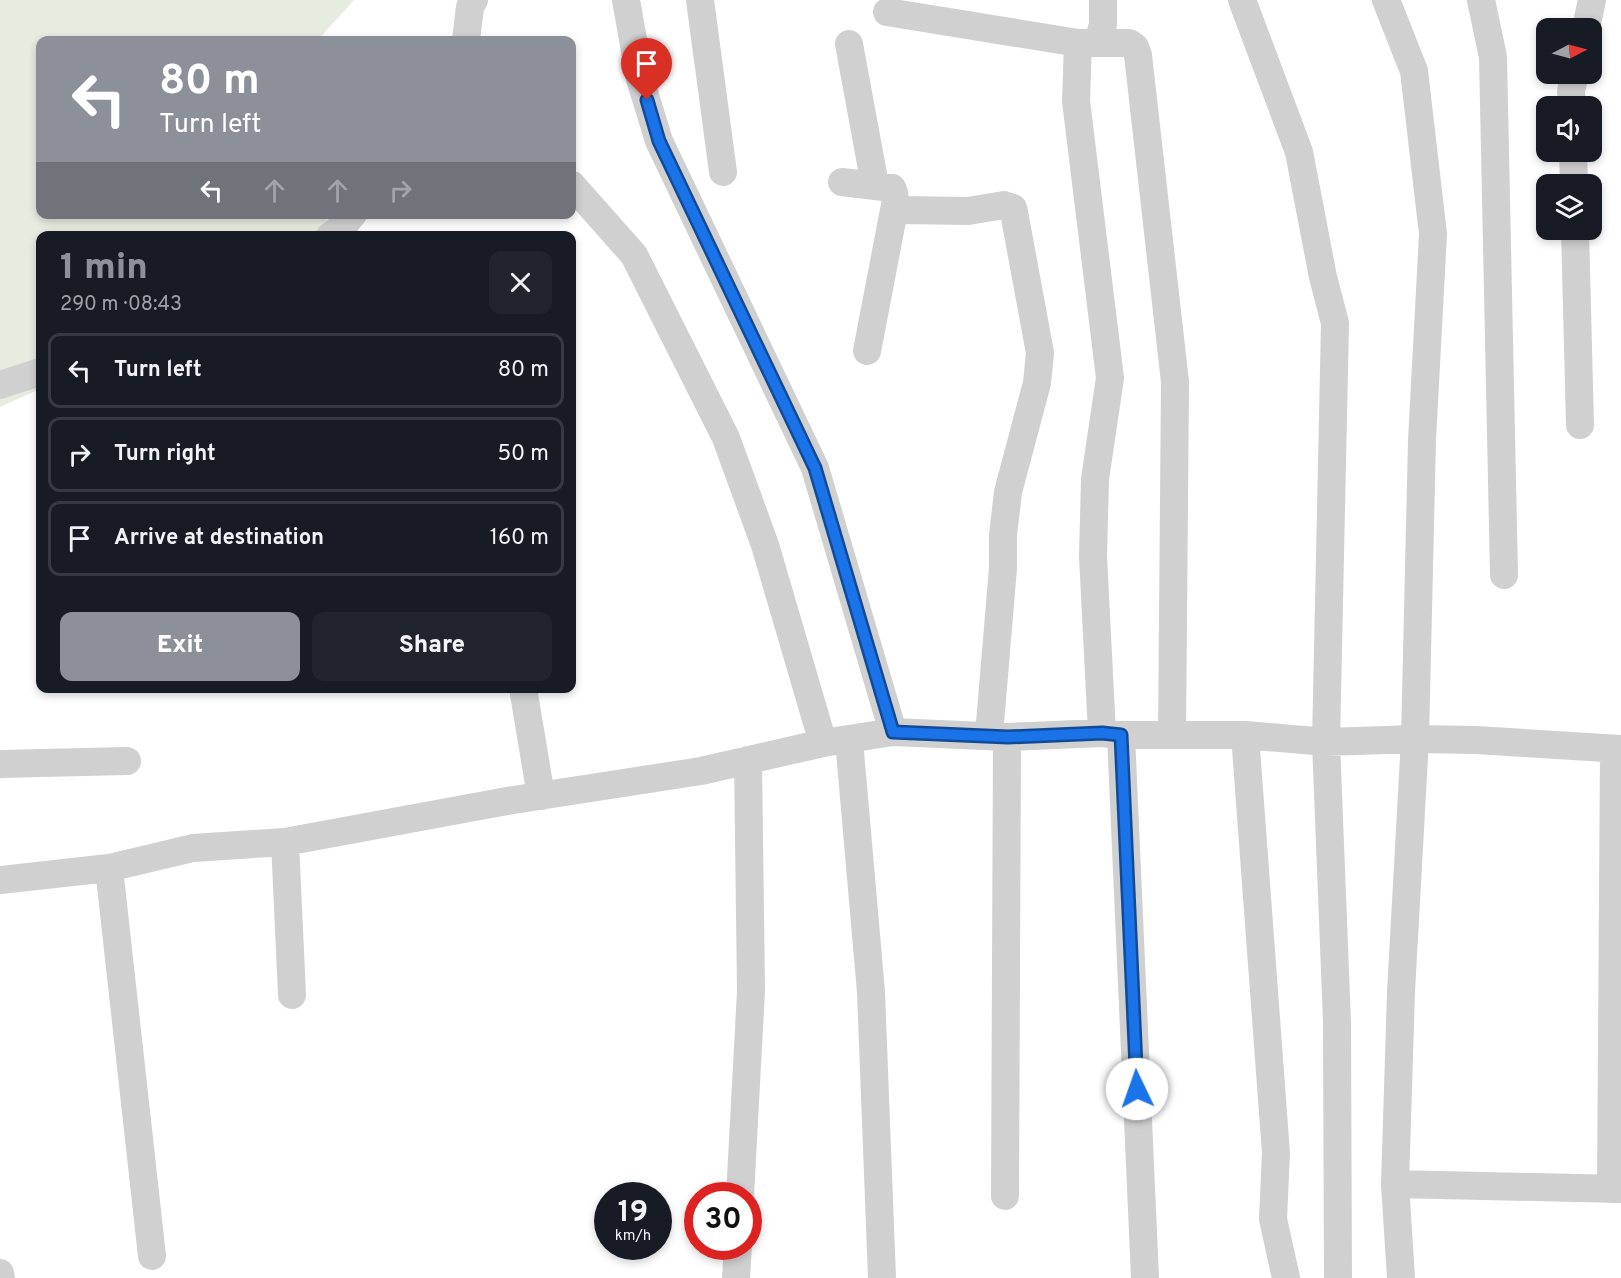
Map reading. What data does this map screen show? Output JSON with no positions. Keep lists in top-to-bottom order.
{
  "north": "right",
  "page": {
    "turn": ["80 m", "Turn left"],
    "heading": ["1 min", "290 m · 08:43"],
    "list": [
      {
        "name": "Turn left",
        "value": "80 m"
      },
      {
        "name": "Turn right",
        "value": "50 m"
      },
      {
        "name": "Arrive at destination",
        "value": "160 m"
      }
    ],
    "buttons": ["Exit", "Share"],
    "speed": "19 km/h",
    "limit": "30"
  }
}
